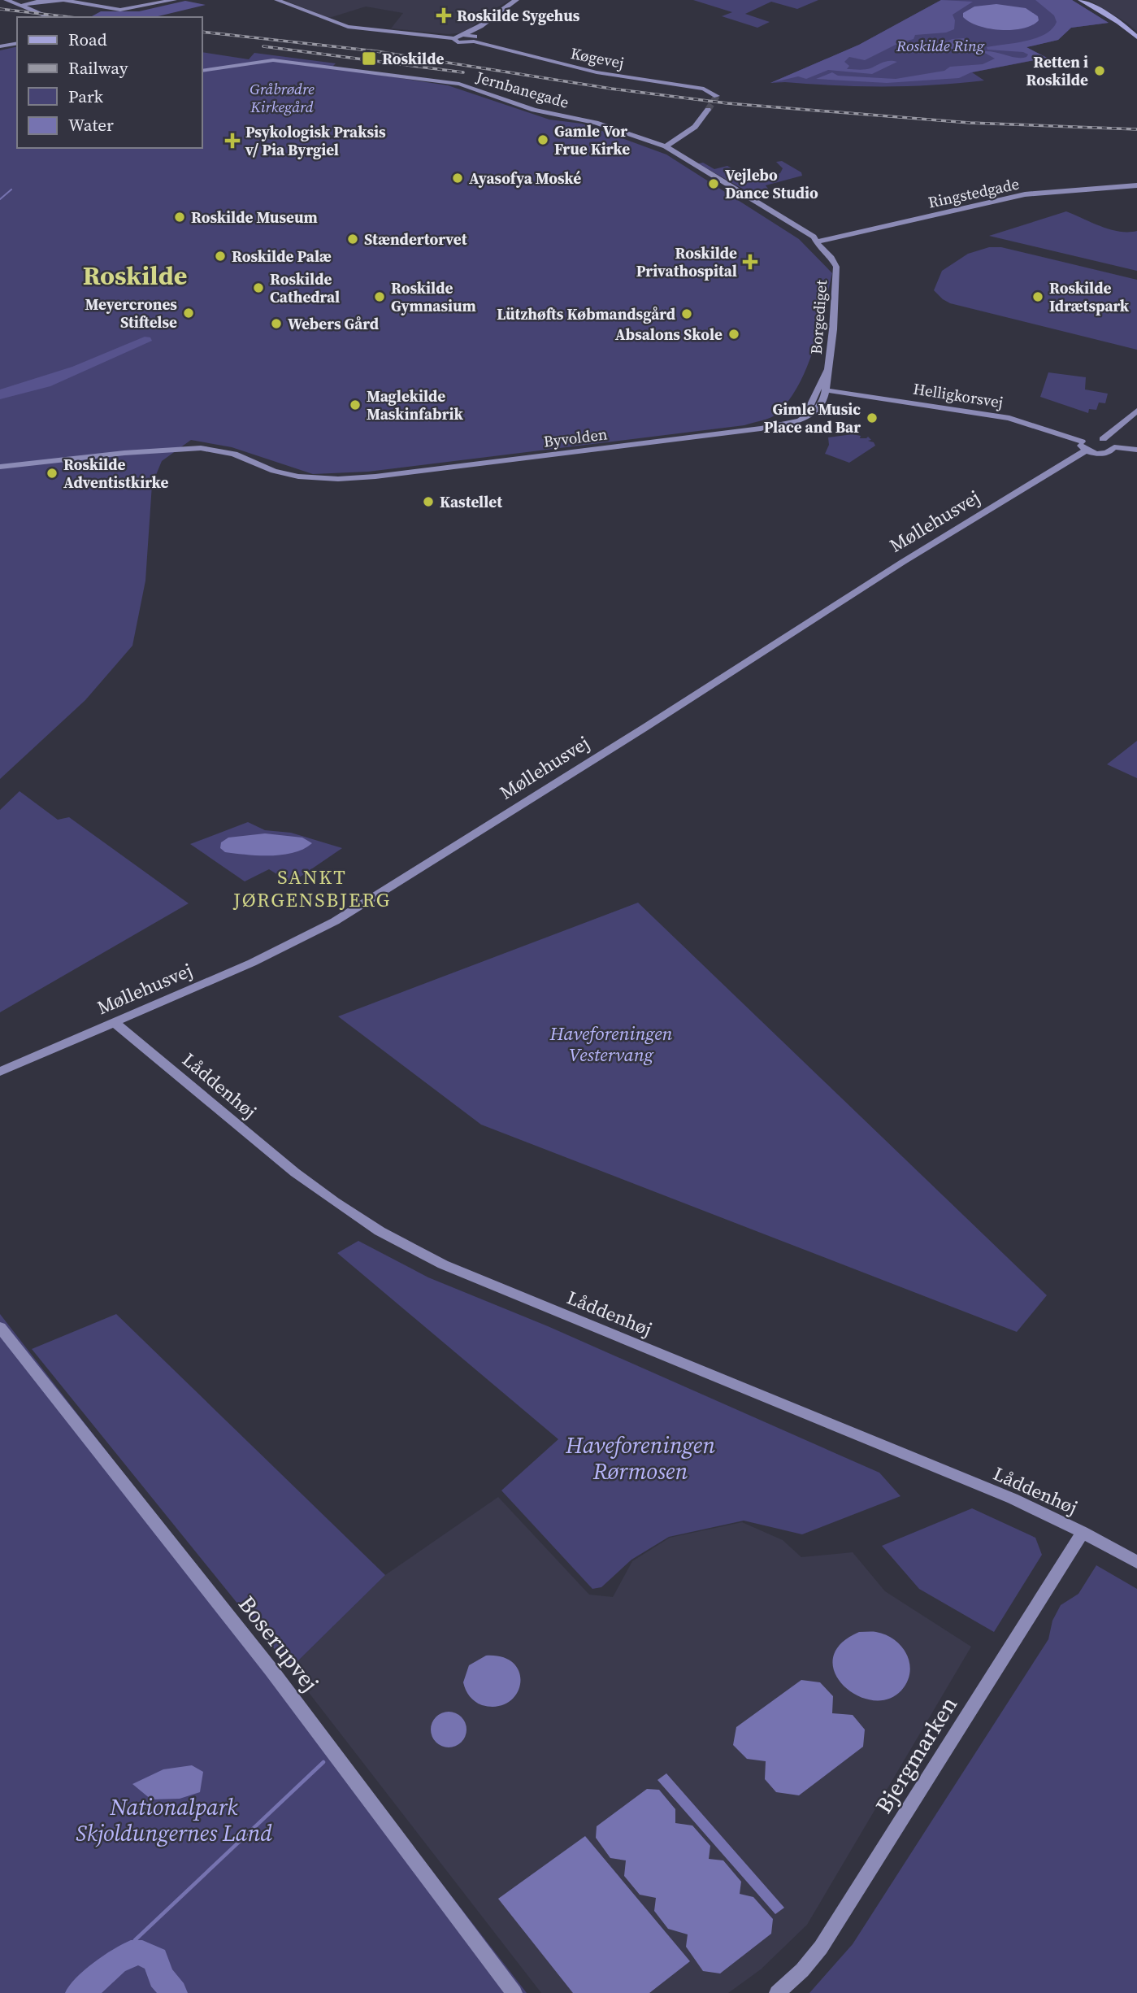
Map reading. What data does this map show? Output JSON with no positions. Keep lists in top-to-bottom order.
{
  "streets": {
    "street": [
      "Køgevej",
      "Jernbanegade",
      "Ringstedgade",
      "Borgediget",
      "Helligkorsvej",
      "Byvolden",
      "Møllehusvej",
      "Låddenhøj",
      "Boserupvej",
      "Bjergmarken"
    ]
  },
  "crossings": [
    ["Jernbanegade", "Ringstedgade"],
    ["Jernbanegade", "Borgediget"],
    ["Ringstedgade", "Borgediget"],
    ["Borgediget", "Helligkorsvej"],
    ["Borgediget", "Byvolden"],
    ["Helligkorsvej", "Byvolden"],
    ["Helligkorsvej", "Møllehusvej"],
    ["Møllehusvej", "Låddenhøj"],
    ["Låddenhøj", "Bjergmarken"]
  ],
  "districts": ["Roskilde", "SANKT JØRGENSBJERG"],
  "parks": [
    "Roskilde Ring",
    "Gråbrødre Kirkegård",
    "Haveforeningen Vestervang",
    "Haveforeningen Rørmosen",
    "Nationalpark Skjoldungernes Land"
  ],
  "places": {
    "health": ["Roskilde Sygehus", "Psykologisk Praksis v/ Pia Byrgiel", "Roskilde Privathospital"],
    "transit": ["Roskilde"],
    "other": [
      "Retten i Roskilde",
      "Gamle Vor Frue Kirke",
      "Ayasofya Moské",
      "Vejlebo Dance Studio",
      "Roskilde Museum",
      "Stændertorvet",
      "Roskilde Palæ",
      "Roskilde Cathedral",
      "Roskilde Gymnasium",
      "Roskilde Idrætspark",
      "Meyercrones Stiftelse",
      "Lützhøfts Købmandsgård",
      "Webers Gård",
      "Absalons Skole",
      "Maglekilde Maskinfabrik",
      "Gimle Music Place and Bar",
      "Roskilde Adventistkirke",
      "Kastellet"
    ]
  },
  "legend": [
    "Road",
    "Railway",
    "Park",
    "Water"
  ]
}
